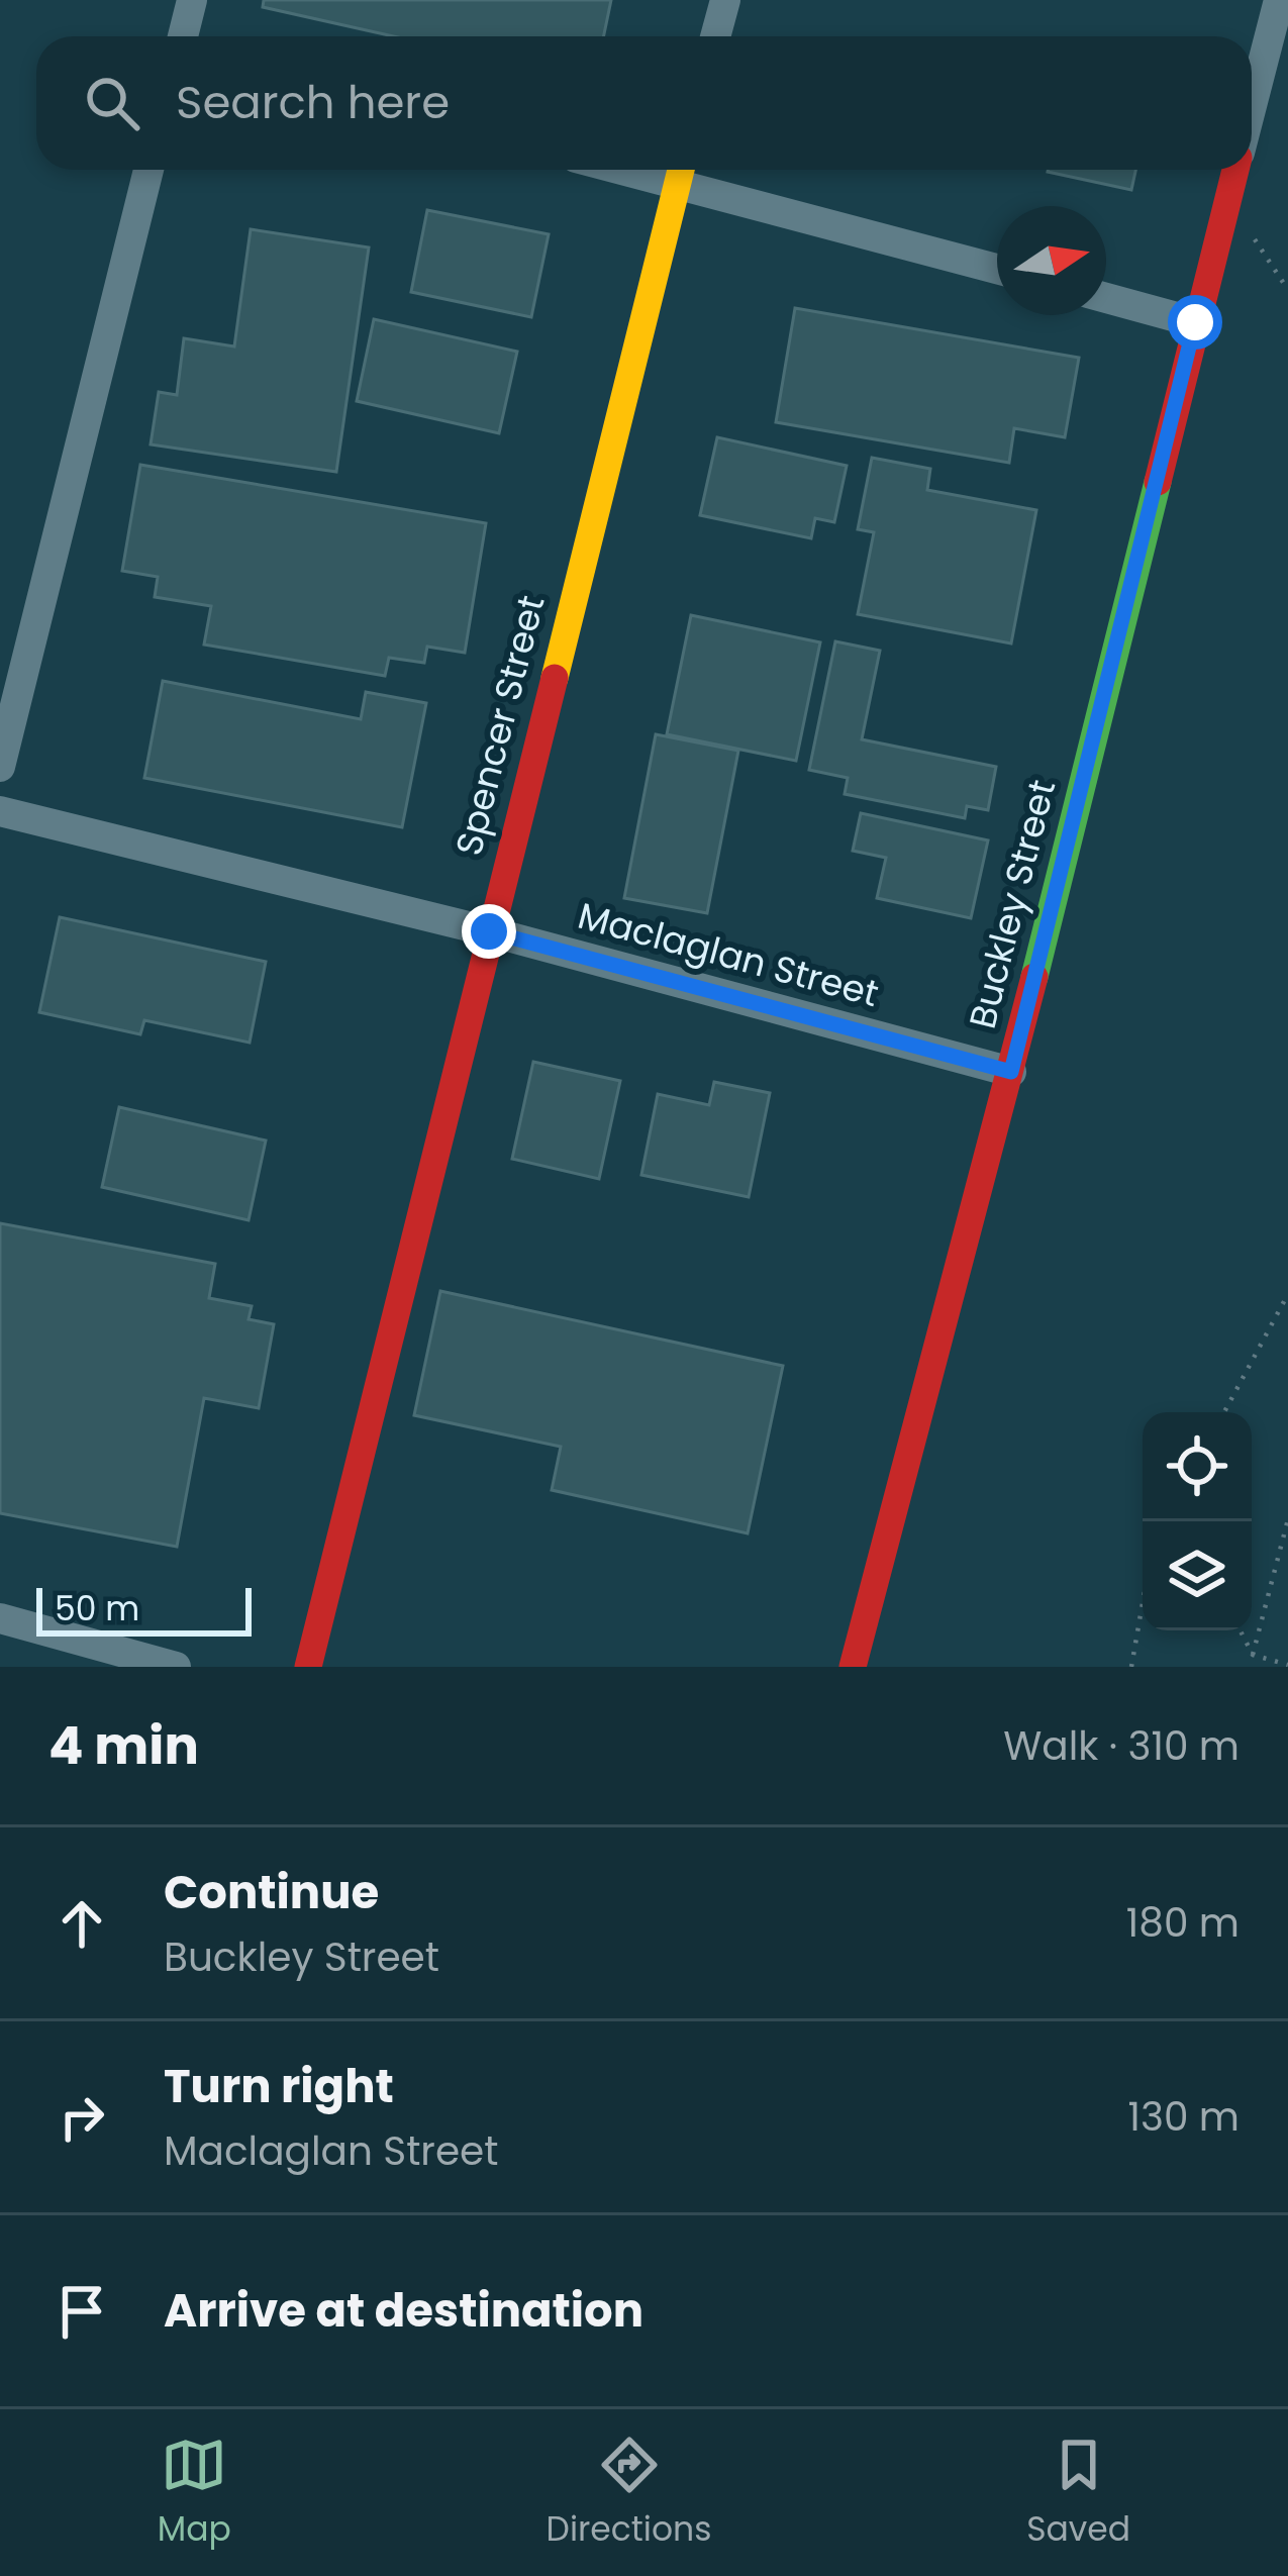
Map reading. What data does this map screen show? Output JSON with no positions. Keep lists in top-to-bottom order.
{
  "streets": {
    "street": ["Spencer Street", "Buckley Street", "Maclaglan Street"]
  },
  "crossings": [
    ["Spencer Street", "Maclaglan Street"],
    ["Buckley Street", "Maclaglan Street"]
  ],
  "scale_bar": "50 m",
  "north": "right",
  "page": {
    "search": "Search here",
    "scale": "50 m",
    "heading": ["4 min", "Walk · 310 m"],
    "list": [
      ["Continue", "Buckley Street", "180 m"],
      ["Turn right", "Maclaglan Street", "130 m"],
      "Arrive at destination"
    ],
    "nav": ["Map", "Directions", "Saved"]
  }
}
